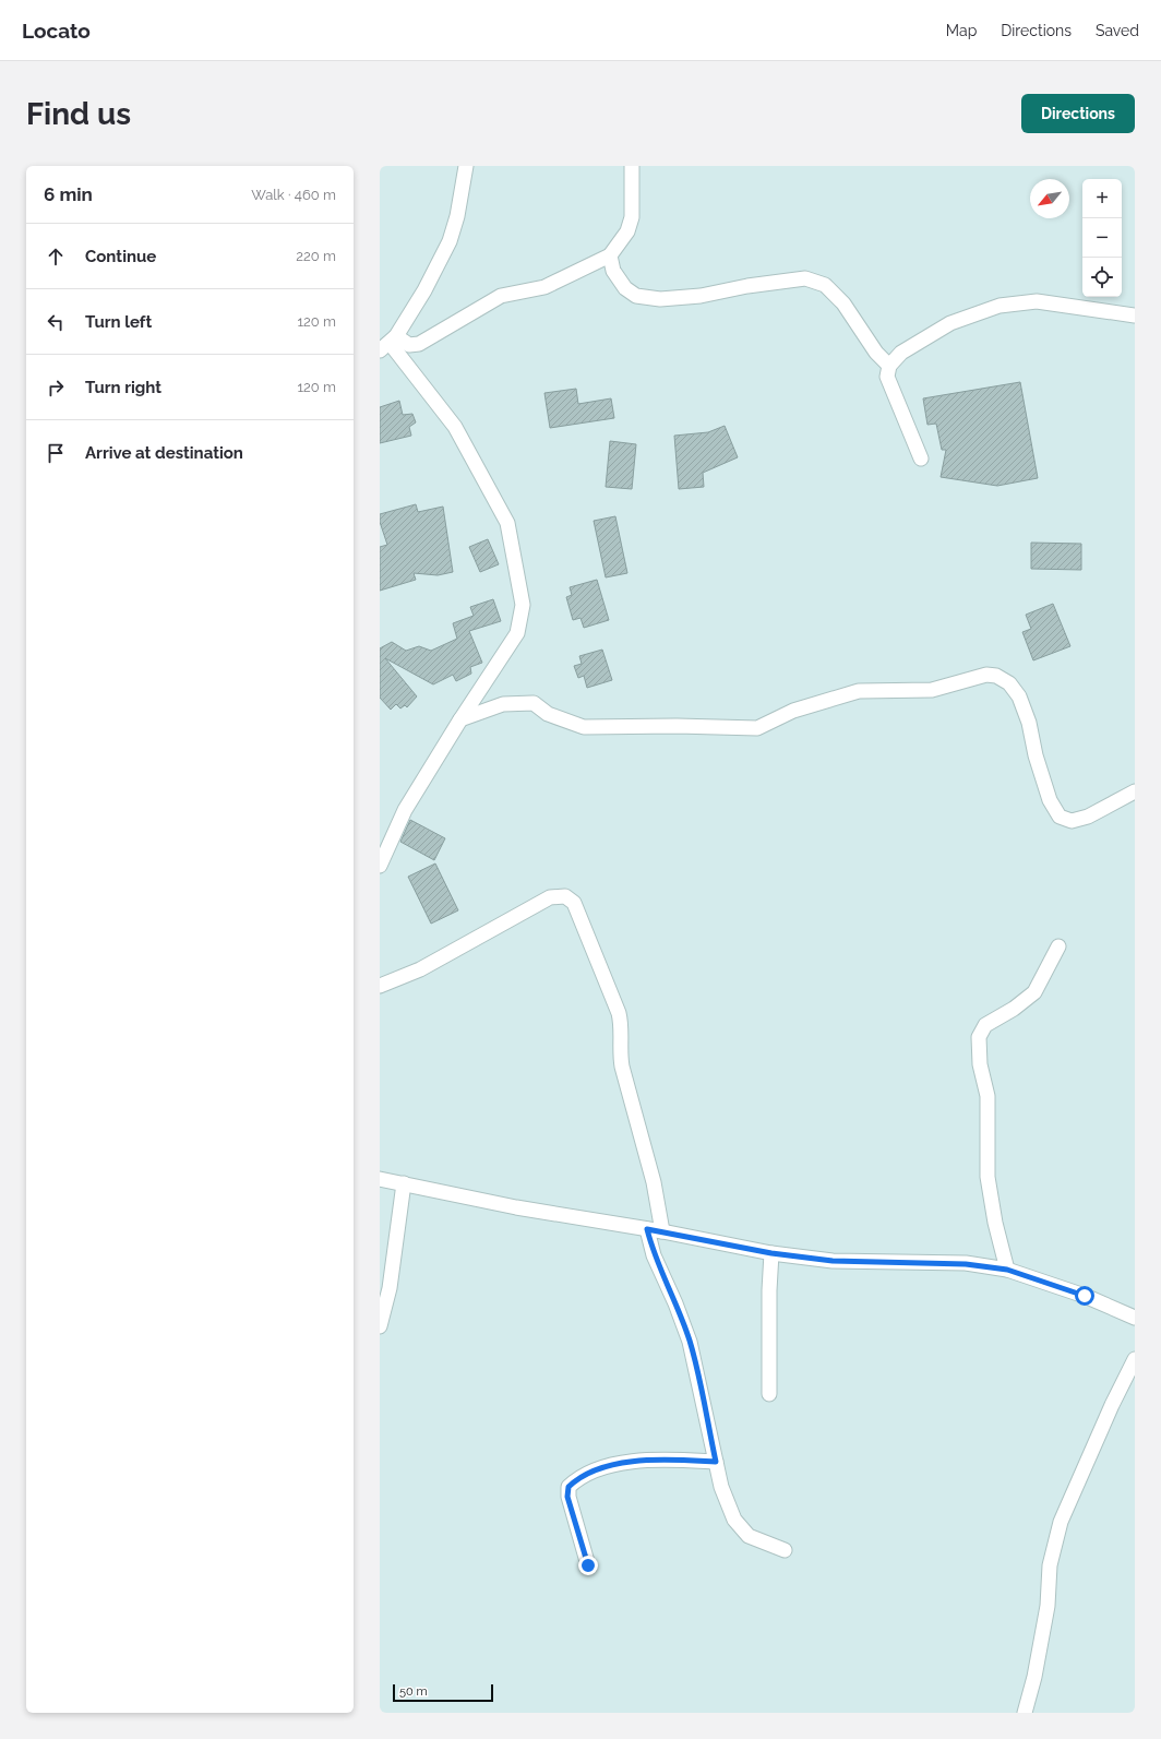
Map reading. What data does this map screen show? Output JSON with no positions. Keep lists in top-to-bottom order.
{
  "scale_bar": "50 m",
  "north": "bottom left",
  "page": {
    "header": "Locato",
    "nav": ["Map", "Directions", "Saved"],
    "buttons": "Directions",
    "title": "Find us",
    "heading": ["6 min", "Walk · 460 m"],
    "map_buttons": ["+", "−"],
    "list": [
      ["Continue", "220 m"],
      ["Turn left", "120 m"],
      ["Turn right", "120 m"],
      "Arrive at destination"
    ],
    "scale": "50 m"
  }
}
